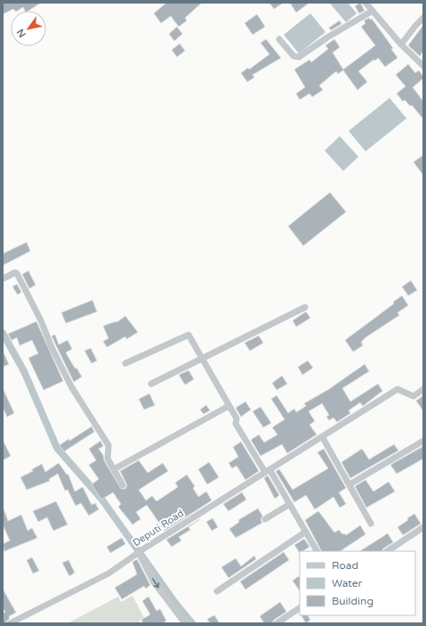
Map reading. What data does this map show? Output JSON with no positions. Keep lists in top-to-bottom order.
{
  "streets": {
    "street": ["Deputi Road"]
  },
  "legend": ["Road", "Water", "Building"],
  "north": "bottom left"
}
